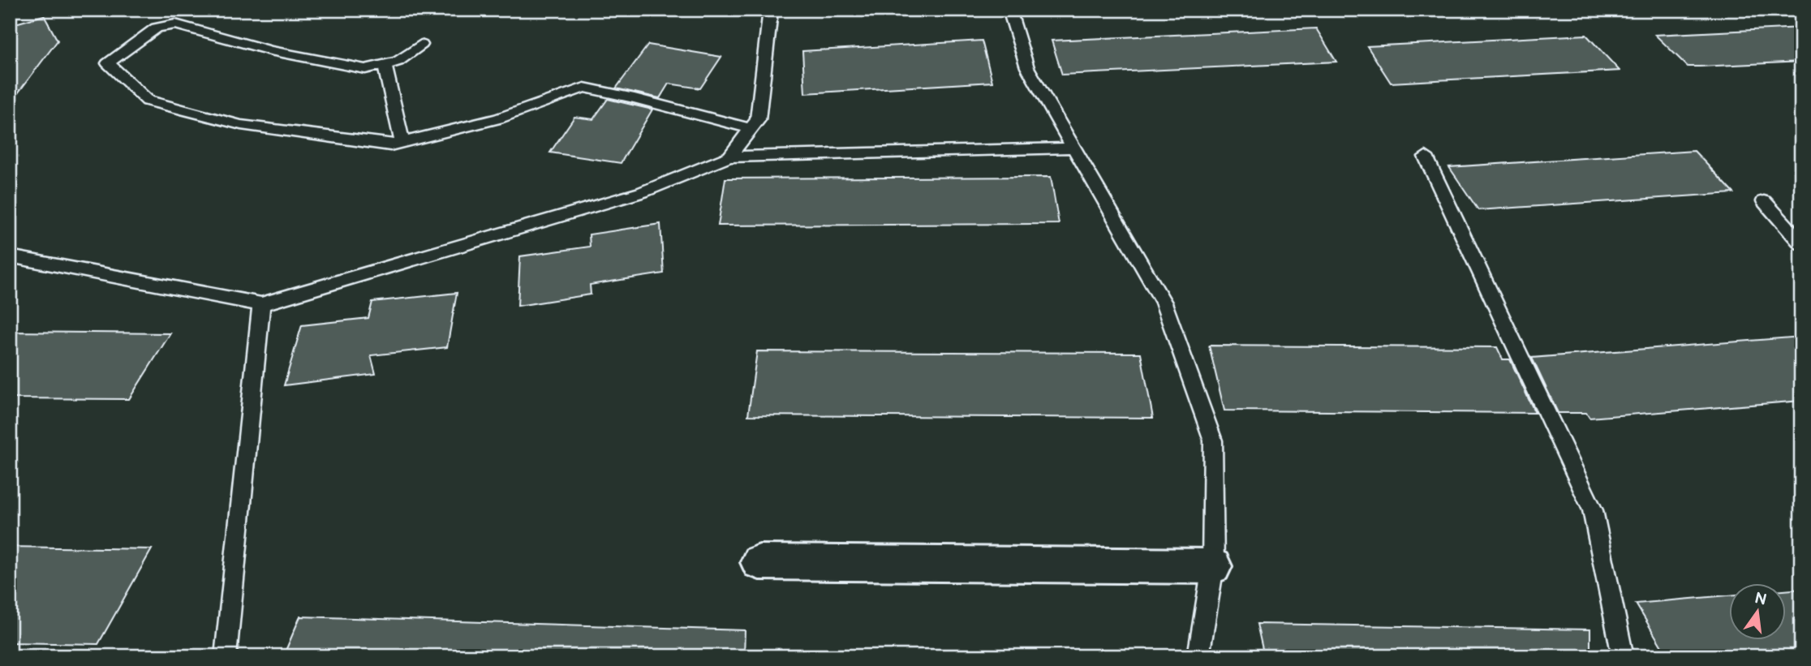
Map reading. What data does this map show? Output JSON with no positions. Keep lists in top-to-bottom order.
{
  "north": "top"
}
